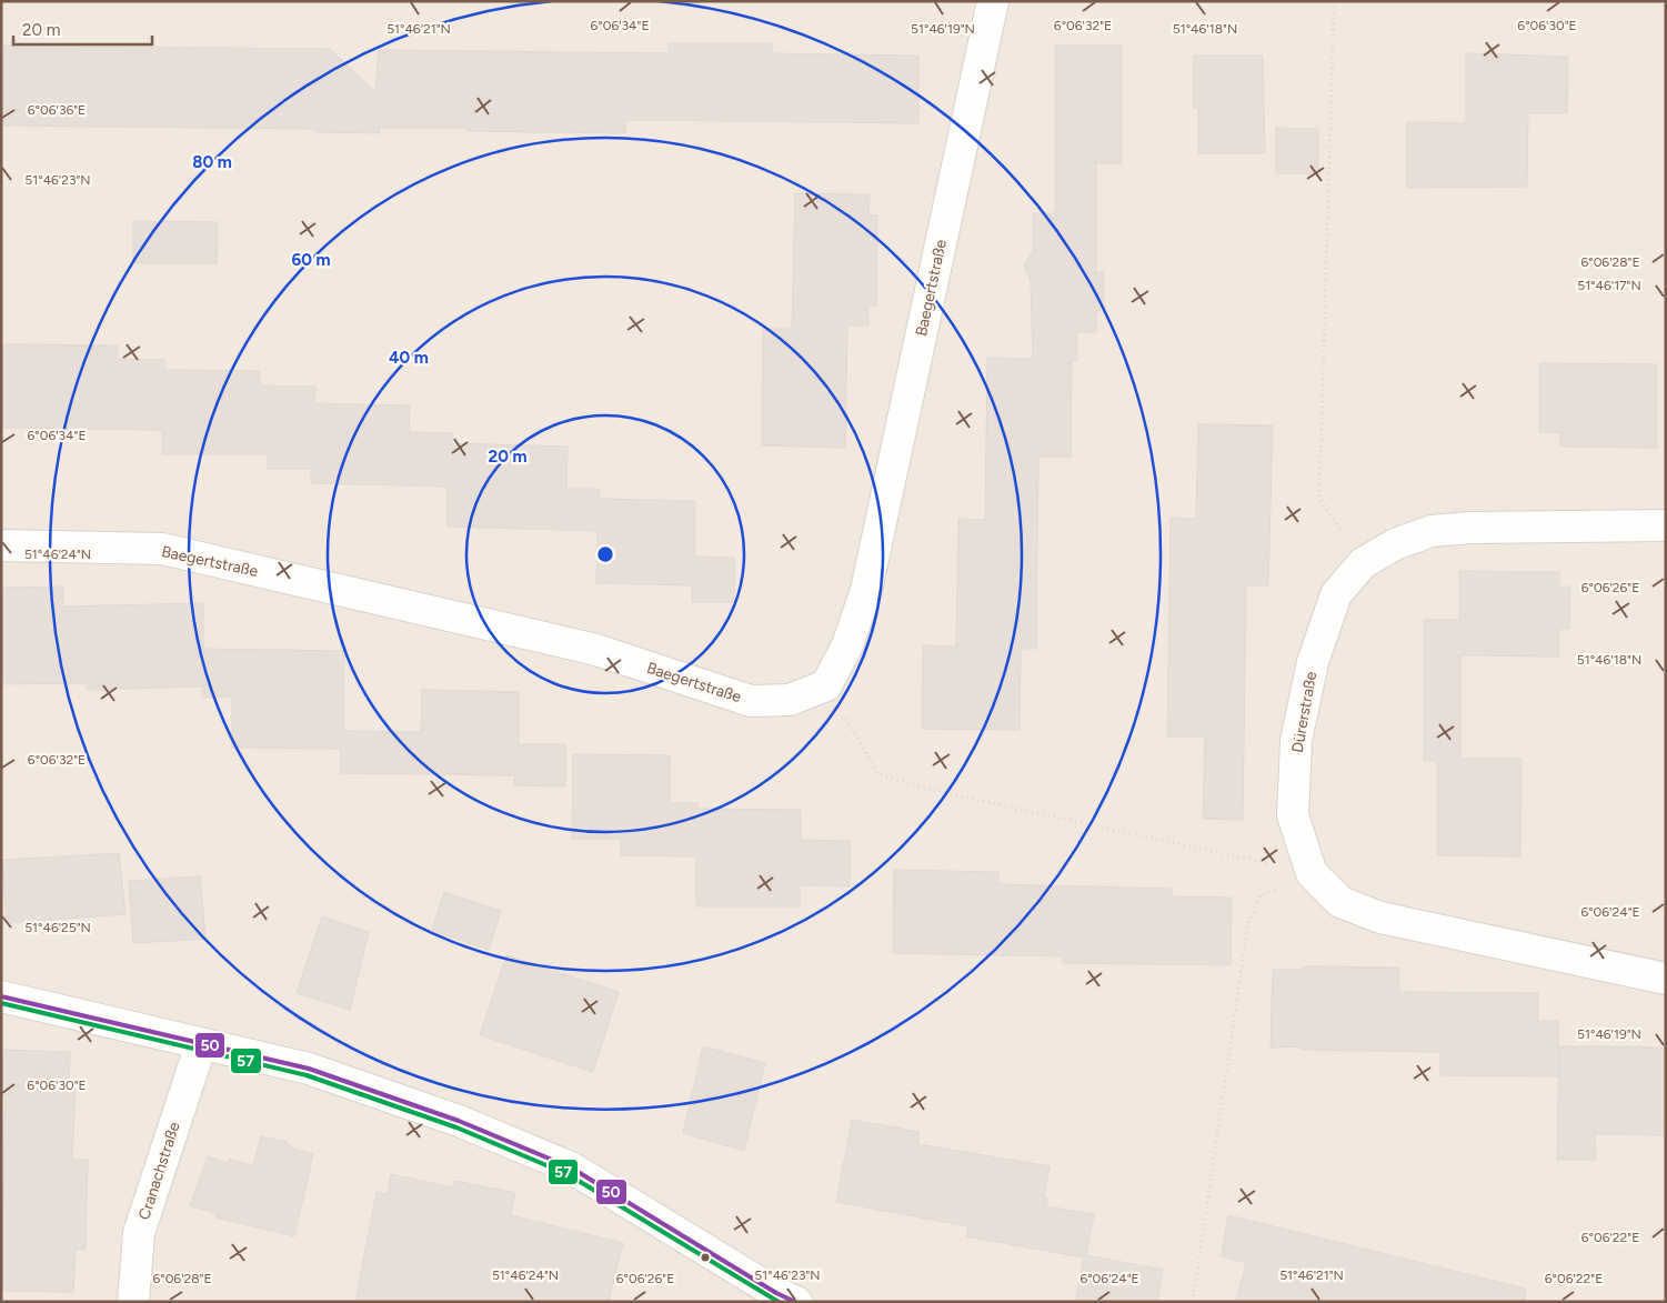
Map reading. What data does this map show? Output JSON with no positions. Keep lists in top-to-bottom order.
{
  "streets": {
    "street": ["Baegertstraße", "Dürerstraße", "Cranachstraße"]
  },
  "lines": ["transit line 50", "transit line 57"],
  "scale_bar": "20 m",
  "coordinates": [
    "6°06'34\"E",
    "6°06'32\"E",
    "6°06'30\"E",
    "51°46'21\"N",
    "51°46'19\"N",
    "51°46'18\"N",
    "6°06'36\"E",
    "51°46'23\"N",
    "6°06'28\"E",
    "51°46'17\"N",
    "51°46'24\"N",
    "6°06'26\"E",
    "6°06'24\"E",
    "51°46'25\"N",
    "6°06'22\"E"
  ],
  "rings": [
    "80 m",
    "60 m",
    "40 m",
    "20 m"
  ]
}
